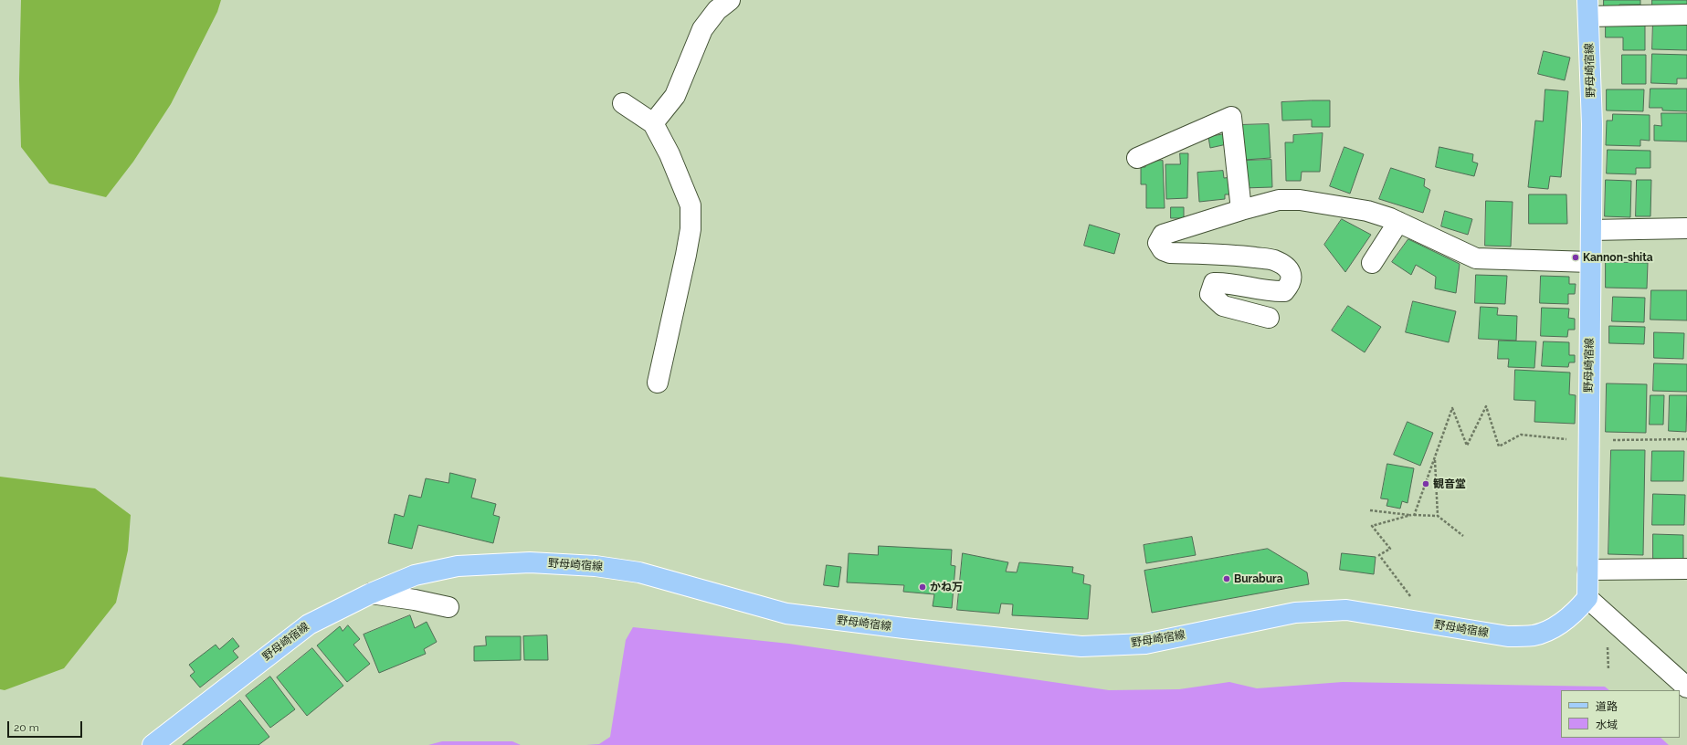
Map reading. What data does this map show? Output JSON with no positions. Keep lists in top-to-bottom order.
{
  "streets": {
    "main road": ["野母崎宿線"]
  },
  "places": [
    "Kannon-shita",
    "観音堂",
    "Burabura",
    "かね万"
  ],
  "legend": ["道路", "水域"],
  "scale_bar": "20 m"
}
